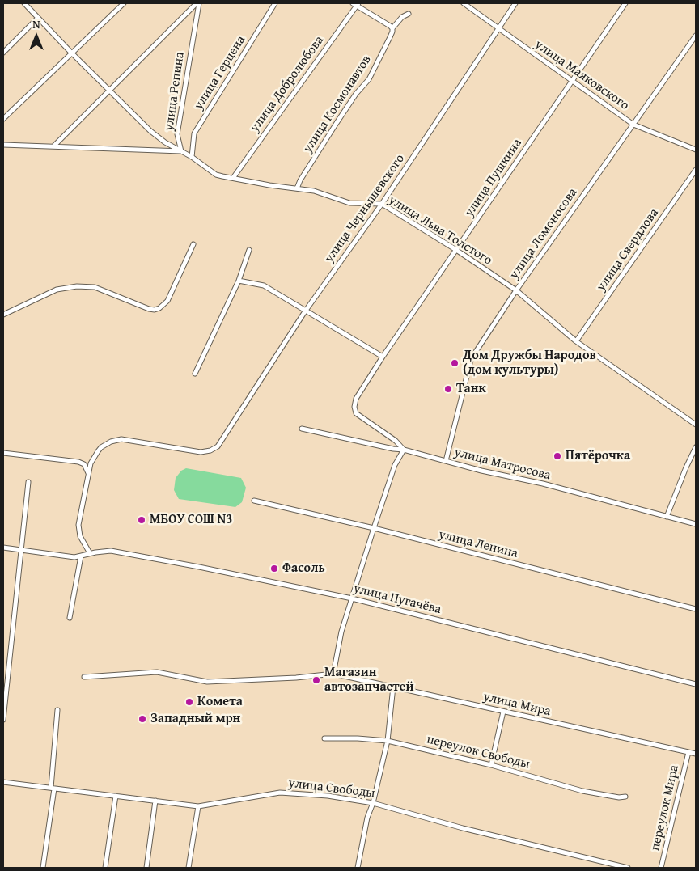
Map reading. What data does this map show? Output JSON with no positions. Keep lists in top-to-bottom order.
{
  "streets": {
    "street": [
      "улица Герцена",
      "улица Маяковского",
      "улица Добролюбова",
      "улица Репина",
      "улица Космонавтов",
      "улица Пушкина",
      "улица Чернышевского",
      "улица Льва Толстого",
      "улица Ломоносова",
      "улица Свердлова",
      "улица Матросова",
      "улица Ленина",
      "улица Пугачёва",
      "улица Мира",
      "переулок Свободы",
      "улица Свободы",
      "переулок Мира"
    ]
  },
  "crossings": [
    ["улица Герцена", "улица Льва Толстого"],
    ["улица Маяковского", "улица Пушкина"],
    ["улица Маяковского", "улица Чернышевского"],
    ["улица Маяковского", "улица Ломоносова"],
    ["улица Добролюбова", "улица Льва Толстого"],
    ["улица Репина", "улица Льва Толстого"],
    ["улица Космонавтов", "улица Льва Толстого"],
    ["улица Пушкина", "улица Льва Толстого"],
    ["улица Пушкина", "улица Матросова"],
    ["улица Чернышевского", "улица Льва Толстого"],
    ["улица Льва Толстого", "улица Ломоносова"],
    ["улица Льва Толстого", "улица Свердлова"],
    ["улица Ломоносова", "улица Матросова"],
    ["улица Мира", "переулок Мира"]
  ],
  "places": [
    "Дом Дружбы Народов (дом культуры)",
    "Танк",
    "Пятёрочка",
    "МБОУ СОШ N3",
    "Фасоль",
    "Магазин автозапчастей",
    "Комета",
    "Западный мрн"
  ],
  "north": "top"
}
